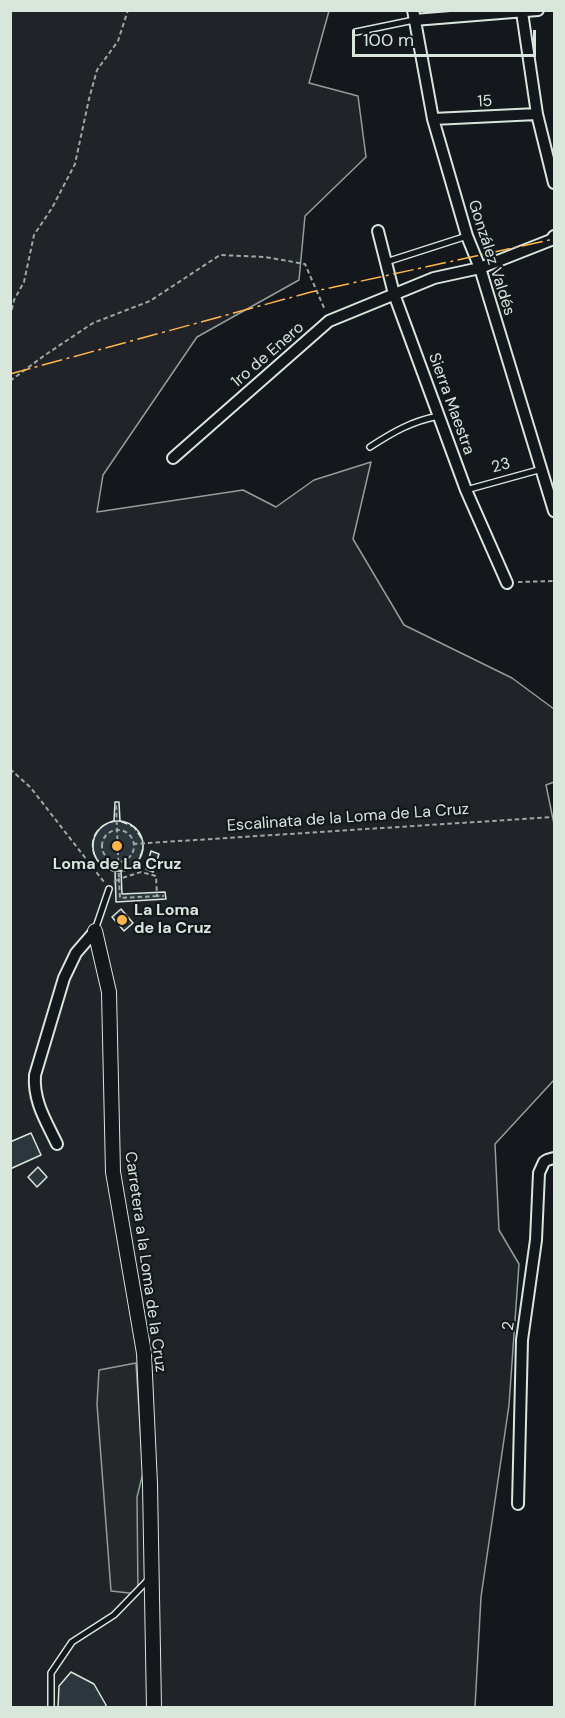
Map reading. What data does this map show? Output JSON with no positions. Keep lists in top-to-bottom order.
{
  "streets": {
    "street": [
      "15",
      "González Valdés",
      "1ro de Enero",
      "Sierra Maestra",
      "Carretera a la Loma de la Cruz",
      "2"
    ],
    "lane": ["23"],
    "path": ["Escalinata de la Loma de La Cruz"]
  },
  "crossings": [
    ["15", "González Valdés"],
    ["González Valdés", "1ro de Enero"],
    ["González Valdés", "23"],
    ["1ro de Enero", "Sierra Maestra"],
    ["Sierra Maestra", "23"]
  ],
  "places": ["Loma de La Cruz", "La Loma de la Cruz"],
  "scale_bar": "100 m"
}
